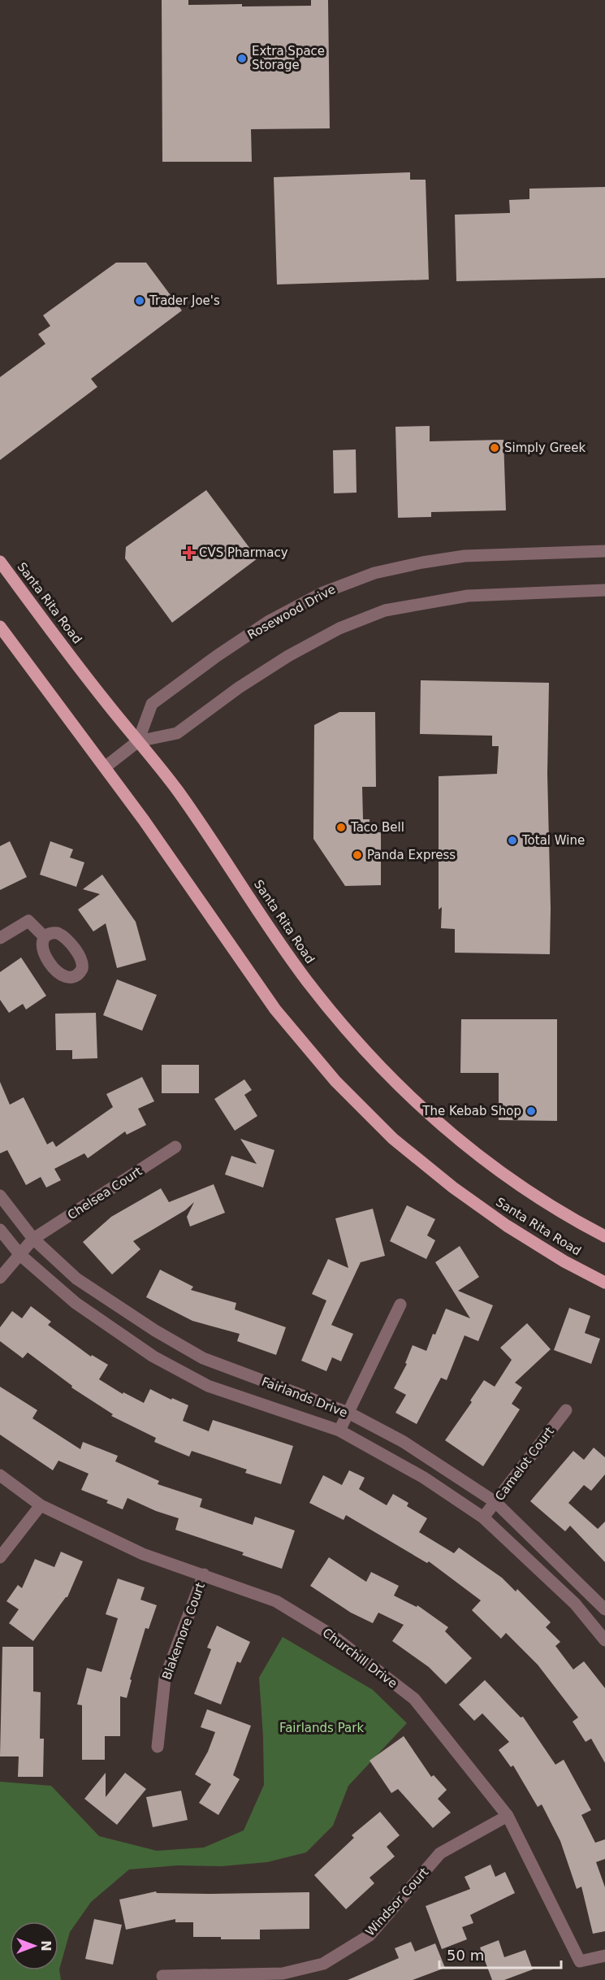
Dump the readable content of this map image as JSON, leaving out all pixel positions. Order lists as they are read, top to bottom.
{
  "streets": {
    "main road": ["Santa Rita Road"],
    "street": [
      "Rosewood Drive",
      "Chelsea Court",
      "Fairlands Drive",
      "Camelot Court",
      "Blakemore Court",
      "Churchill Drive",
      "Windsor Court"
    ]
  },
  "crossings": [
    ["Santa Rita Road", "Rosewood Drive"],
    ["Chelsea Court", "Fairlands Drive"],
    ["Fairlands Drive", "Camelot Court"],
    ["Blakemore Court", "Churchill Drive"],
    ["Churchill Drive", "Windsor Court"]
  ],
  "parks": ["Fairlands Park"],
  "places": {
    "other": [
      "Extra Space Storage",
      "Trader Joe's",
      "Simply Greek",
      "Taco Bell",
      "Total Wine",
      "Panda Express",
      "The Kebab Shop"
    ],
    "health": ["CVS Pharmacy"]
  },
  "scale_bar": "50 m",
  "north": "right"
}
